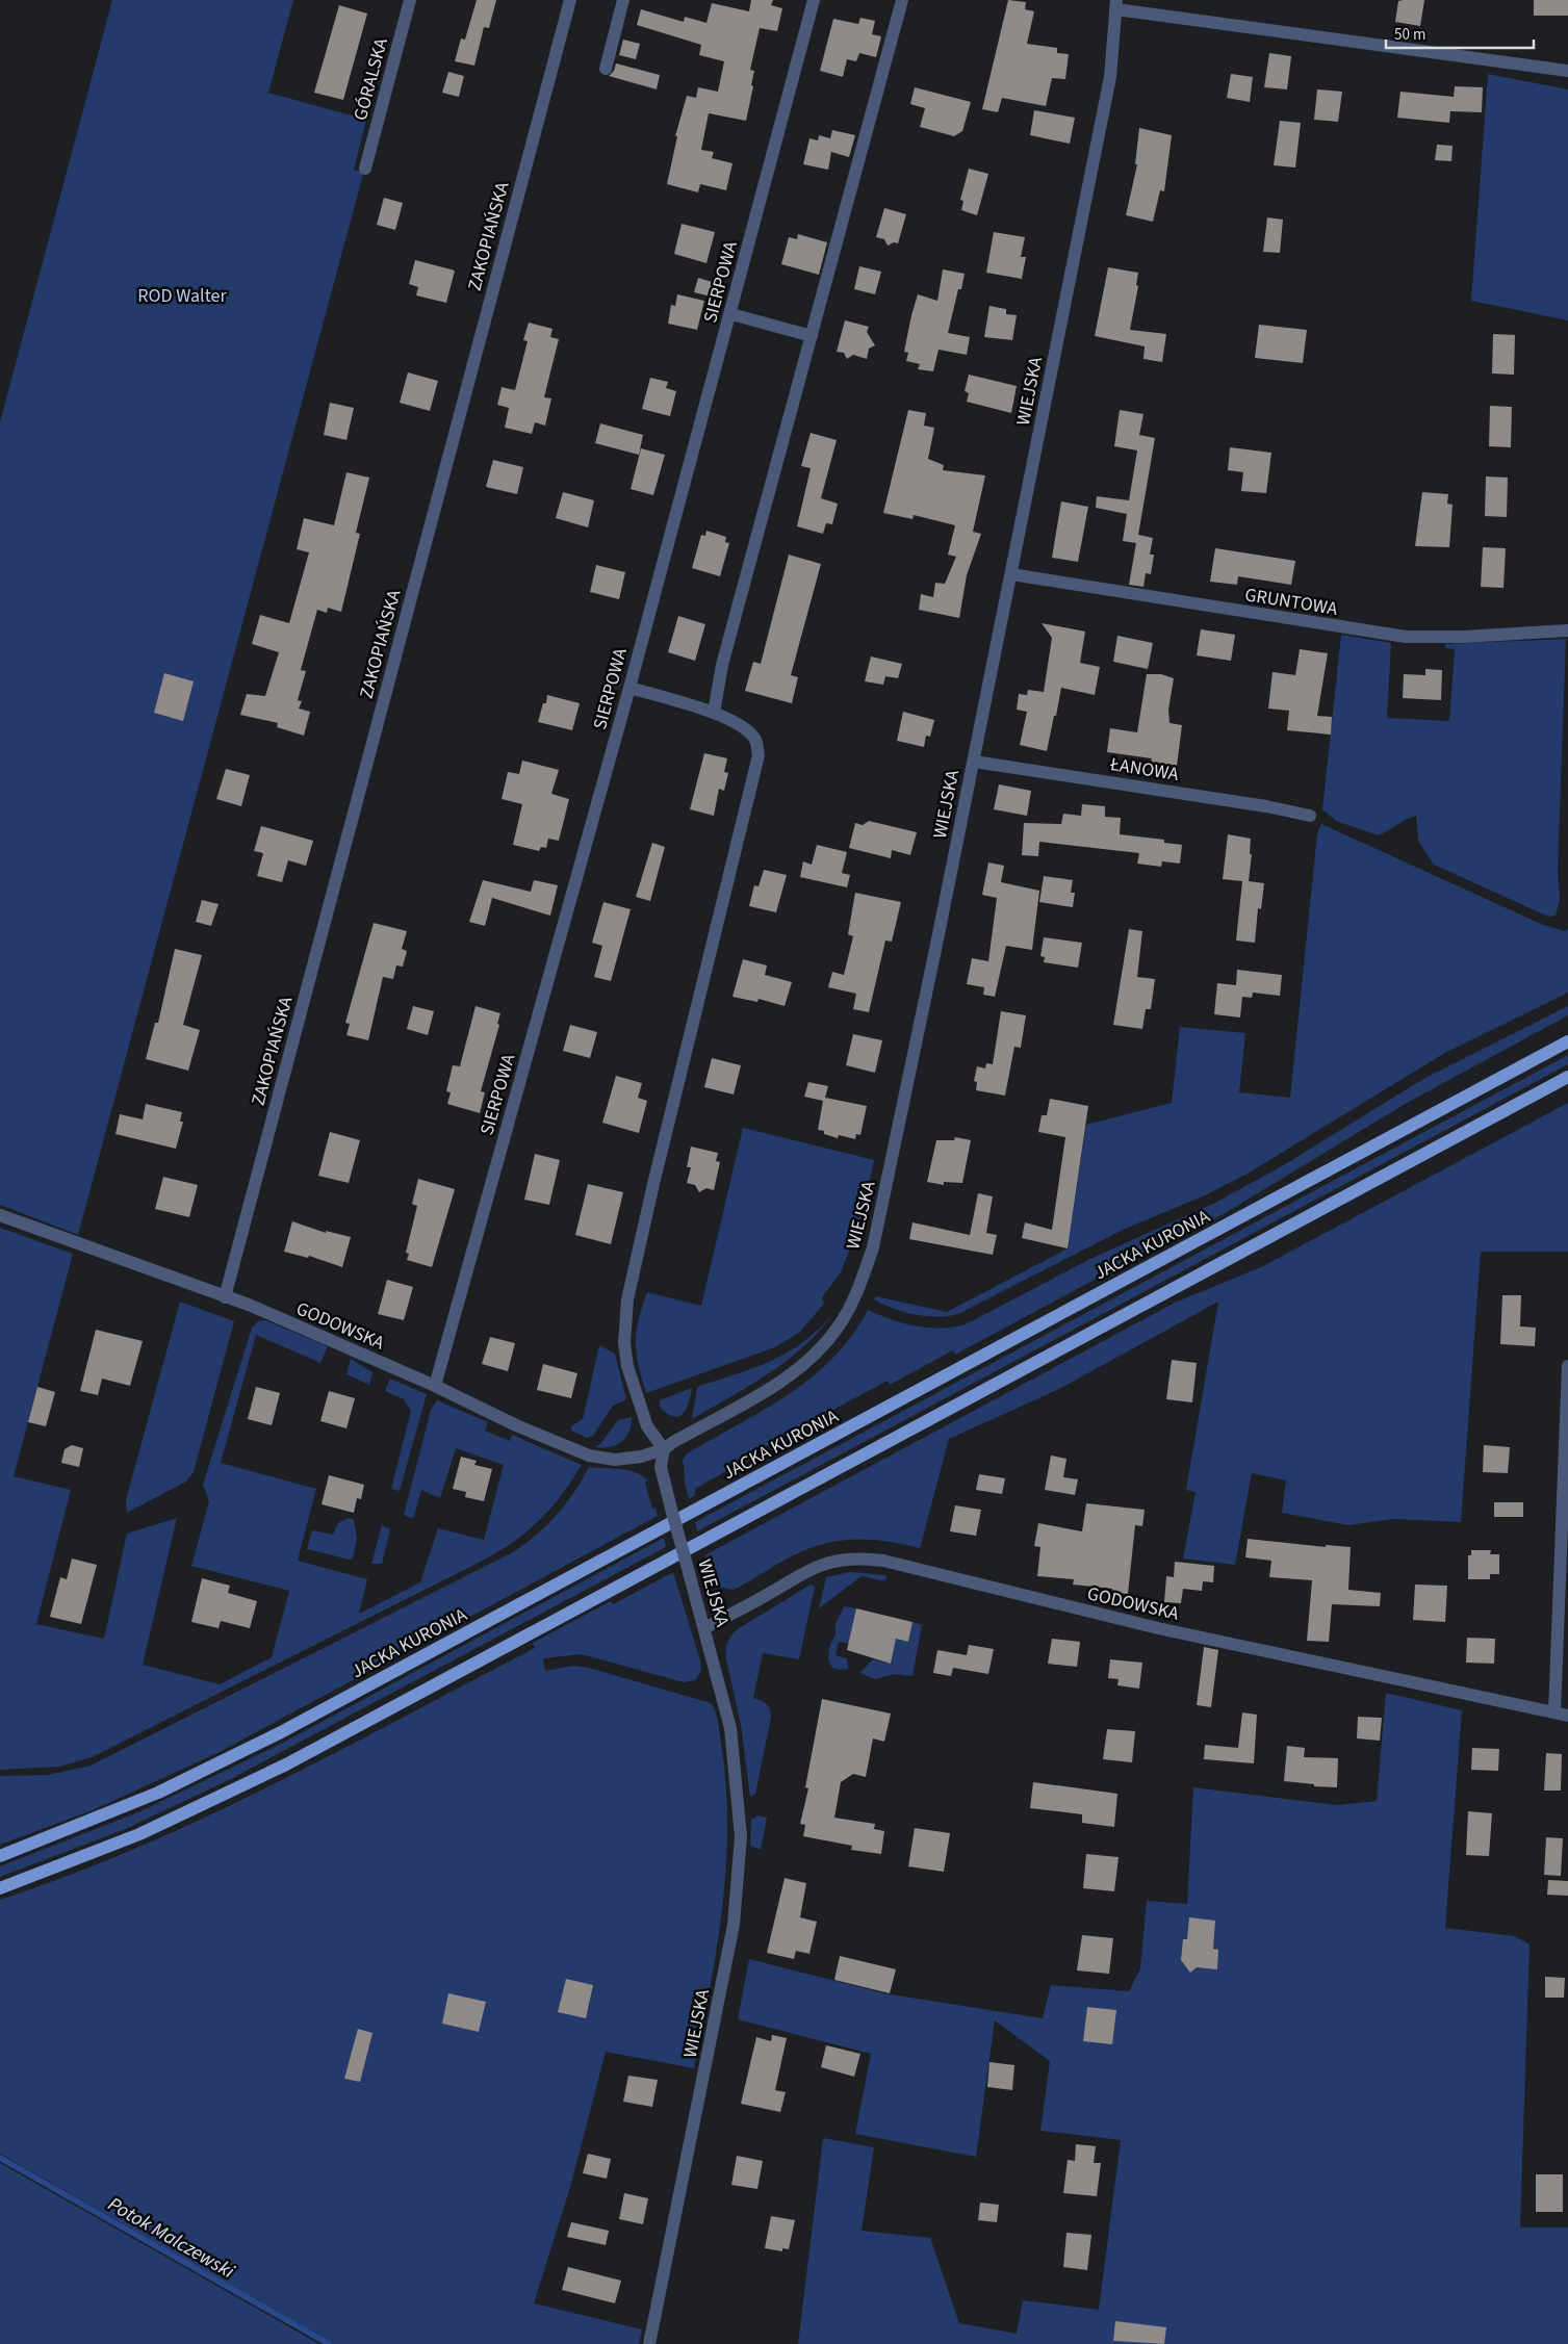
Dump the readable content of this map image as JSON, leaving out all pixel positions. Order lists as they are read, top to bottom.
{
  "streets": {
    "main road": ["JACKA KURONIA"],
    "street": [
      "GÓRALSKA",
      "ZAKOPIAŃSKA",
      "SIERPOWA",
      "WIEJSKA",
      "GRUNTOWA",
      "ŁANOWA",
      "GODOWSKA"
    ]
  },
  "crossings": [
    ["ZAKOPIAŃSKA", "GODOWSKA"],
    ["SIERPOWA", "GODOWSKA"],
    ["WIEJSKA", "GRUNTOWA"],
    ["WIEJSKA", "ŁANOWA"],
    ["WIEJSKA", "GODOWSKA"]
  ],
  "water": ["Potok Malczewski"],
  "parks": ["ROD Walter"],
  "scale_bar": "50 m"
}
